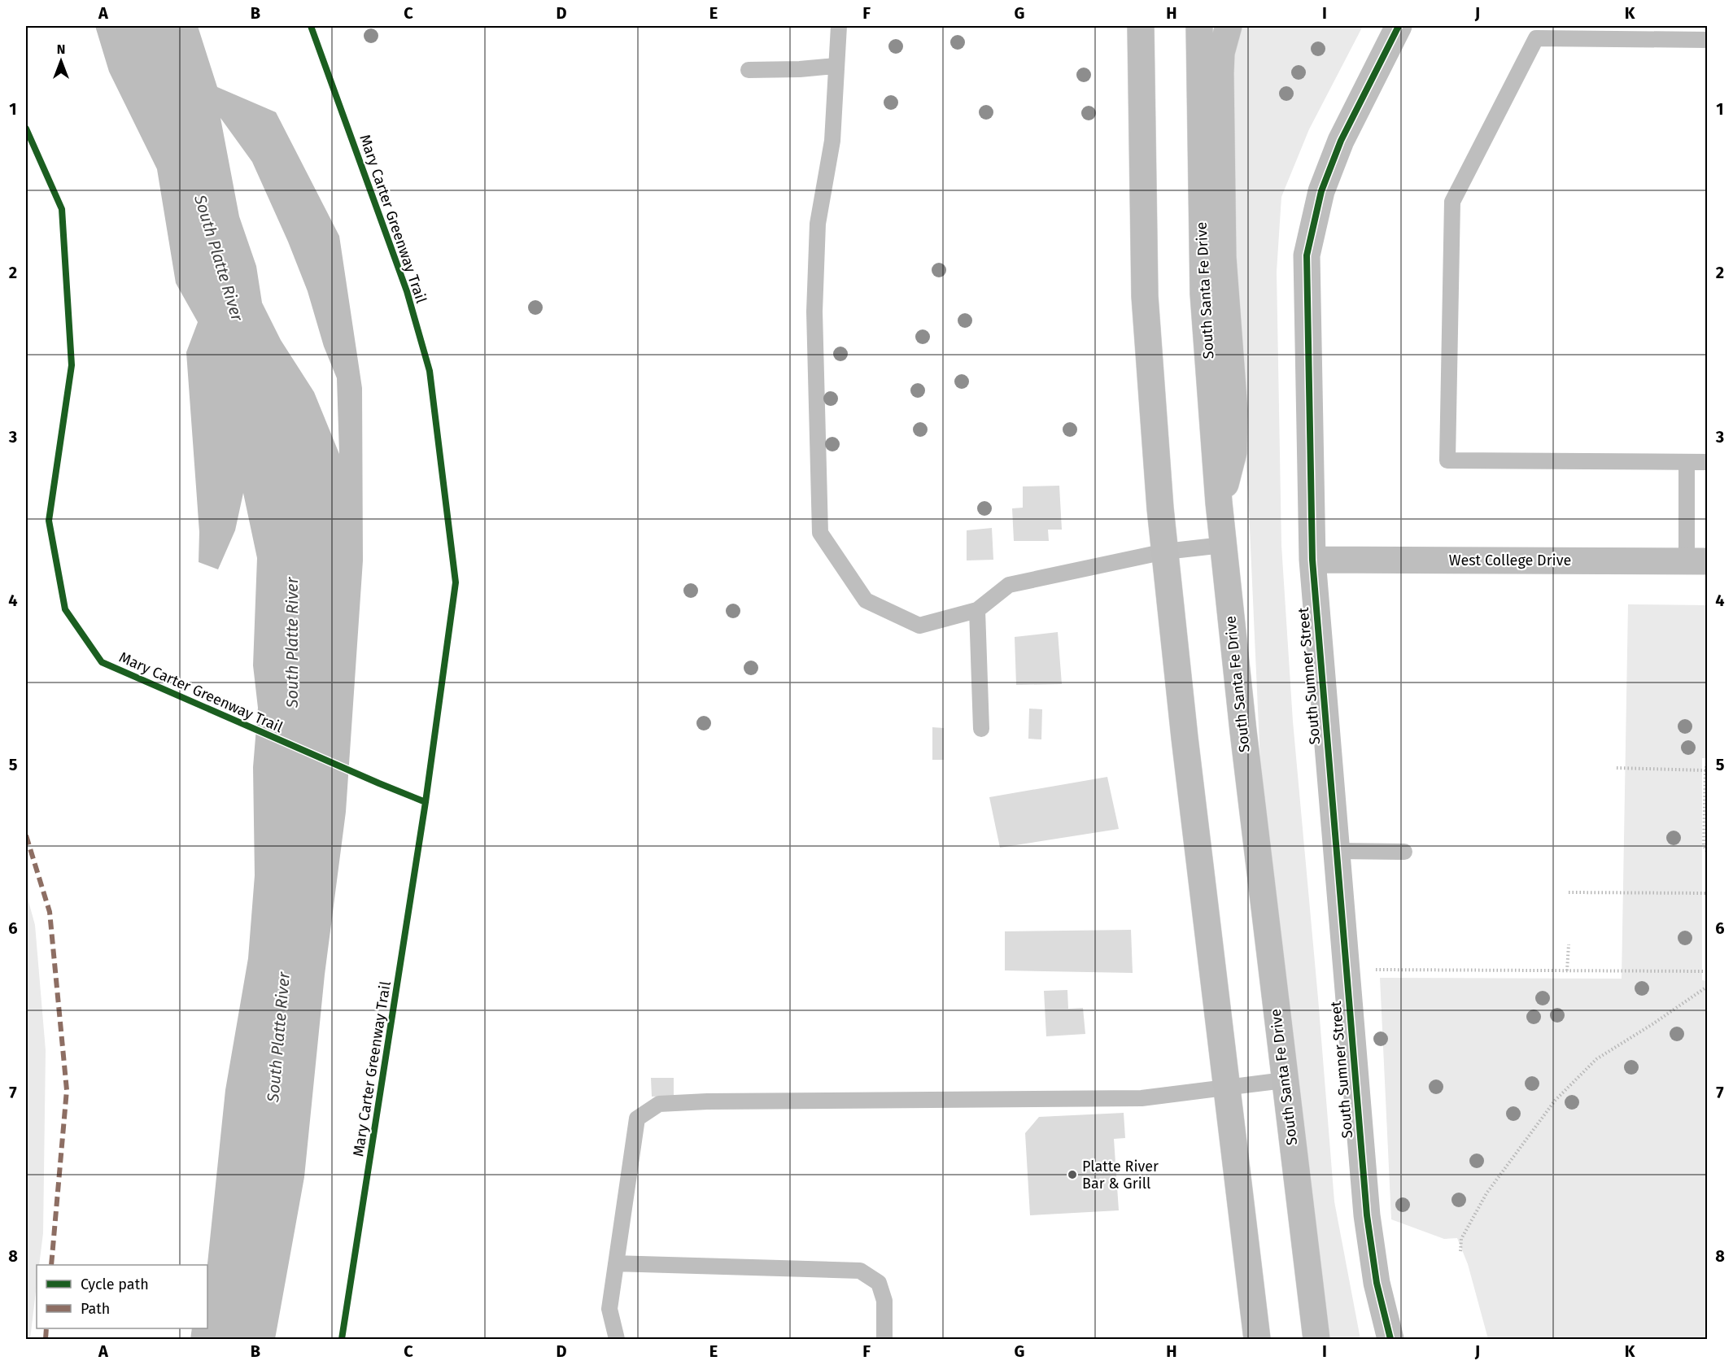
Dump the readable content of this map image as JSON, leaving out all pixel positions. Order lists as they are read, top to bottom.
{
  "streets": {
    "highway": ["South Santa Fe Drive"],
    "street": ["West College Drive", "South Sumner Street"],
    "cycle path": ["Mary Carter Greenway Trail"]
  },
  "crossings": [
    ["West College Drive", "South Sumner Street"]
  ],
  "water": ["South Platte River"],
  "places": ["Platte River Bar & Grill"],
  "legend": ["Cycle path", "Path"],
  "north": "top",
  "grid": {
    "columns": [
      "A",
      "B",
      "C",
      "D",
      "E",
      "F",
      "G",
      "H",
      "I",
      "J",
      "K"
    ],
    "rows": [
      "1",
      "2",
      "3",
      "4",
      "5",
      "6",
      "7",
      "8"
    ]
  }
}
